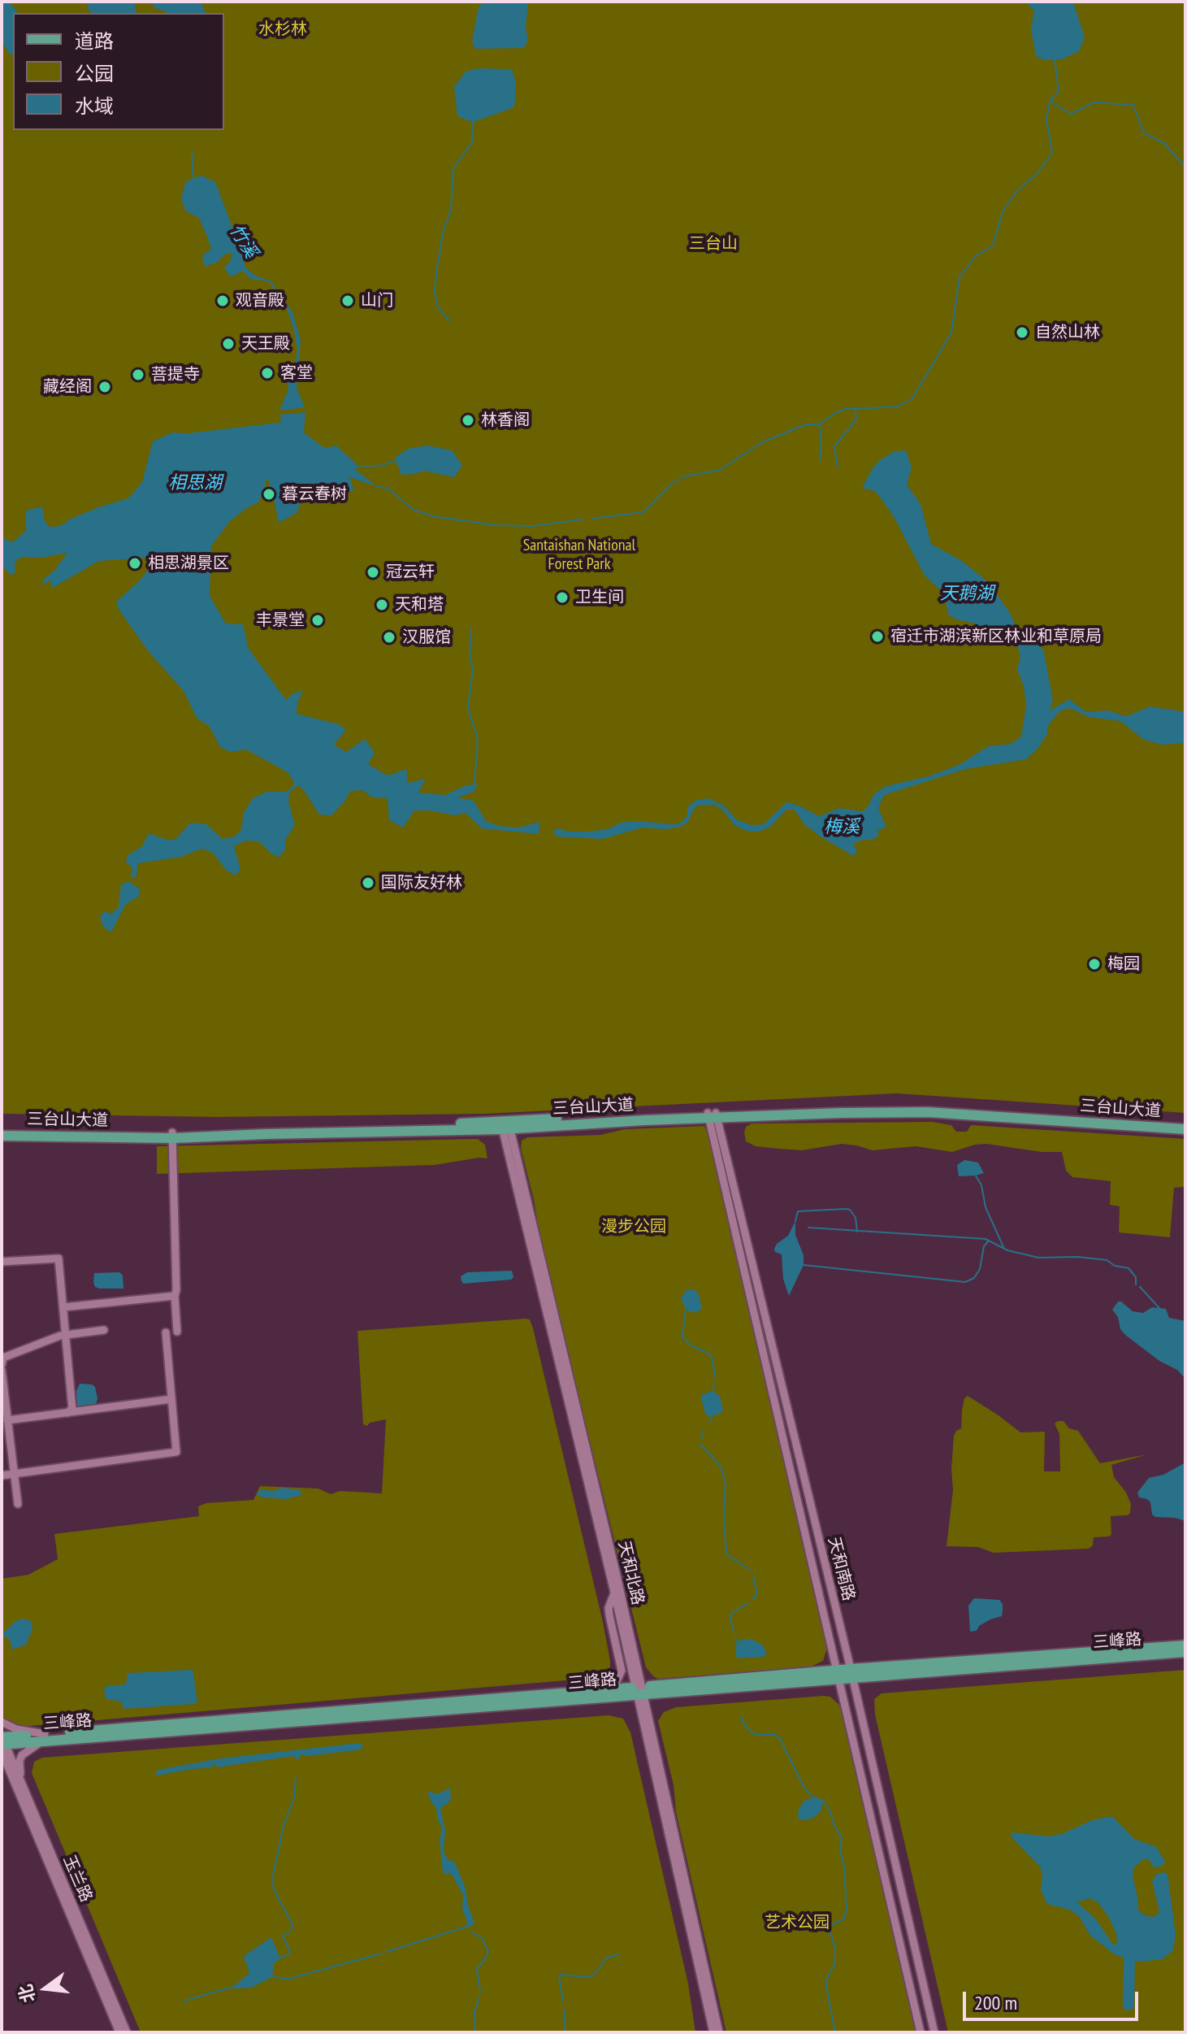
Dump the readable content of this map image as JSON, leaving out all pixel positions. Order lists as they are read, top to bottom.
{
  "streets": {
    "main road": ["三台山大道", "三峰路"],
    "street": ["天和南路", "天和北路", "玉兰路"]
  },
  "crossings": [
    ["三台山大道", "天和南路"],
    ["三台山大道", "天和北路"],
    ["天和南路", "三峰路"],
    ["天和北路", "三峰路"],
    ["三峰路", "玉兰路"]
  ],
  "water": [
    "竹溪",
    "相思湖",
    "天鹅湖",
    "梅溪"
  ],
  "parks": [
    "水杉林",
    "三台山",
    "Santaishan National Forest Park",
    "漫步公园",
    "艺术公园"
  ],
  "places": [
    "观音殿",
    "山门",
    "自然山林",
    "天王殿",
    "客堂",
    "菩提寺",
    "藏经阁",
    "林香阁",
    "暮云春树",
    "相思湖景区",
    "冠云轩",
    "卫生间",
    "天和塔",
    "丰景堂",
    "宿迁市湖滨新区林业和草原局",
    "汉服馆",
    "国际友好林",
    "梅园"
  ],
  "legend": ["道路", "公园", "水域"],
  "scale_bar": "200 m",
  "north": "left"
}
